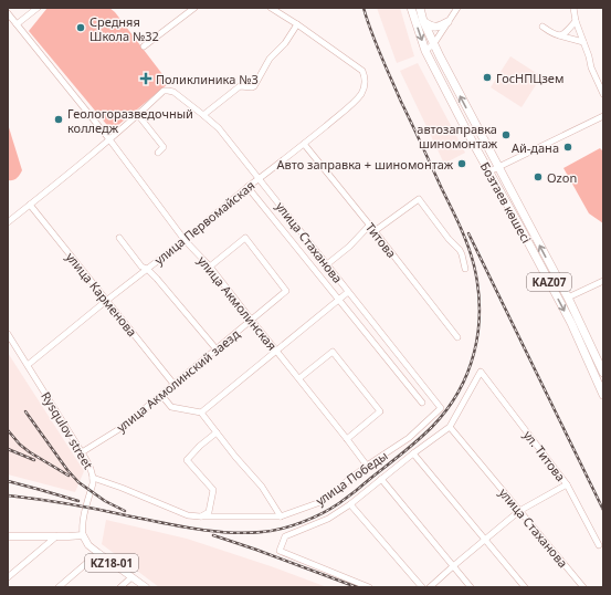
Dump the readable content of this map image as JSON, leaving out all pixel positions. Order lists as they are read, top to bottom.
{
  "streets": {
    "highway": ["Бозтаев көшесі", "KAZ07"],
    "main road": ["KZ18-01"],
    "street": [
      "улица Первомайская",
      "Титова",
      "улица Стаханова",
      "улица Карменова",
      "улица Акмолинская",
      "улица Акмолинский заезд",
      "Rysqulov street",
      "ул. Титова",
      "улица Победы"
    ]
  },
  "crossings": [
    ["улица Первомайская", "Титова"],
    ["улица Первомайская", "улица Стаханова"],
    ["улица Первомайская", "улица Карменова"],
    ["улица Первомайская", "улица Акмолинская"],
    ["улица Первомайская", "Rysqulov street"],
    ["улица Стаханова", "улица Победы"],
    ["улица Карменова", "улица Акмолинский заезд"],
    ["улица Акмолинская", "улица Акмолинский заезд"],
    ["улица Акмолинская", "улица Победы"],
    ["улица Акмолинский заезд", "Rysqulov street"],
    ["Rysqulov street", "улица Победы"],
    ["Rysqulov street", "KZ18-01"],
    ["ул. Титова", "улица Победы"]
  ],
  "places": {
    "other": [
      "Средняя Школа №32",
      "ГосНПЦзем",
      "Геологоразведочный колледж",
      "автозаправка шиномонтаж",
      "Ай-дана",
      "Авто заправка + шиномонтаж",
      "Ozon"
    ],
    "health": ["Поликлиника №3"]
  }
}
